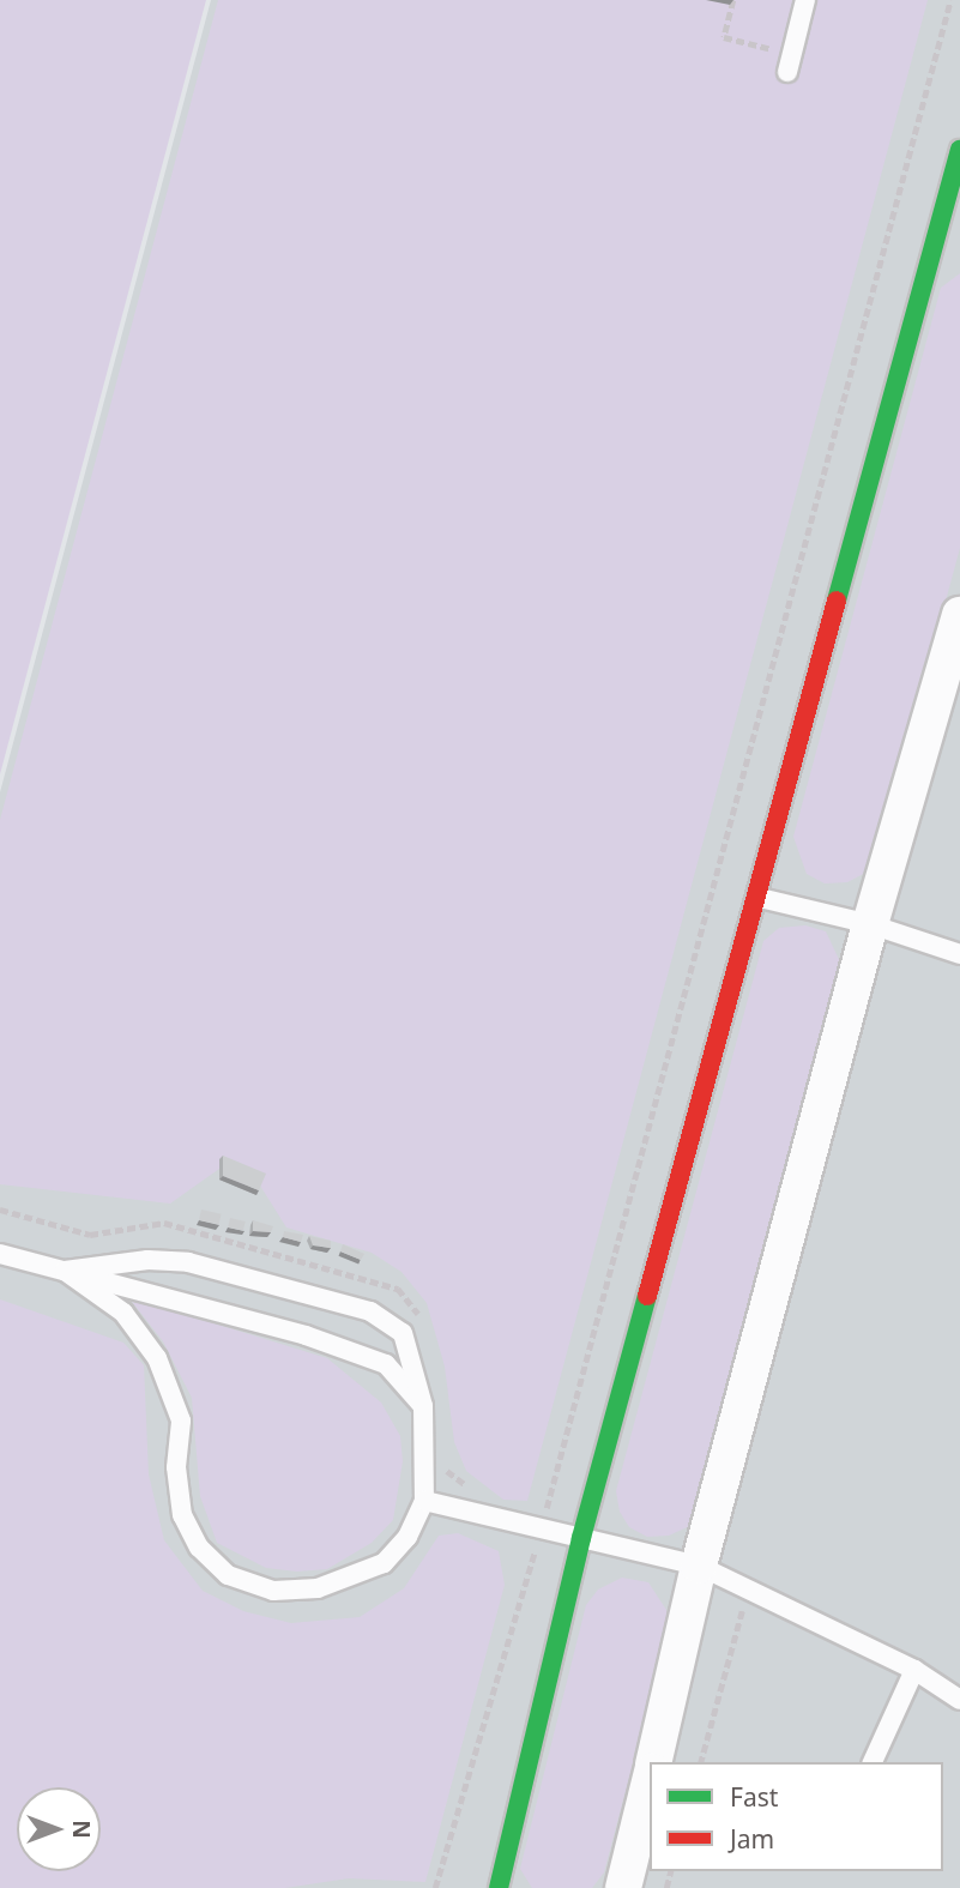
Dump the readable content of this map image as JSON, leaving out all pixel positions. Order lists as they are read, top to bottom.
{
  "legend": ["Fast", "Jam"],
  "north": "right"
}
